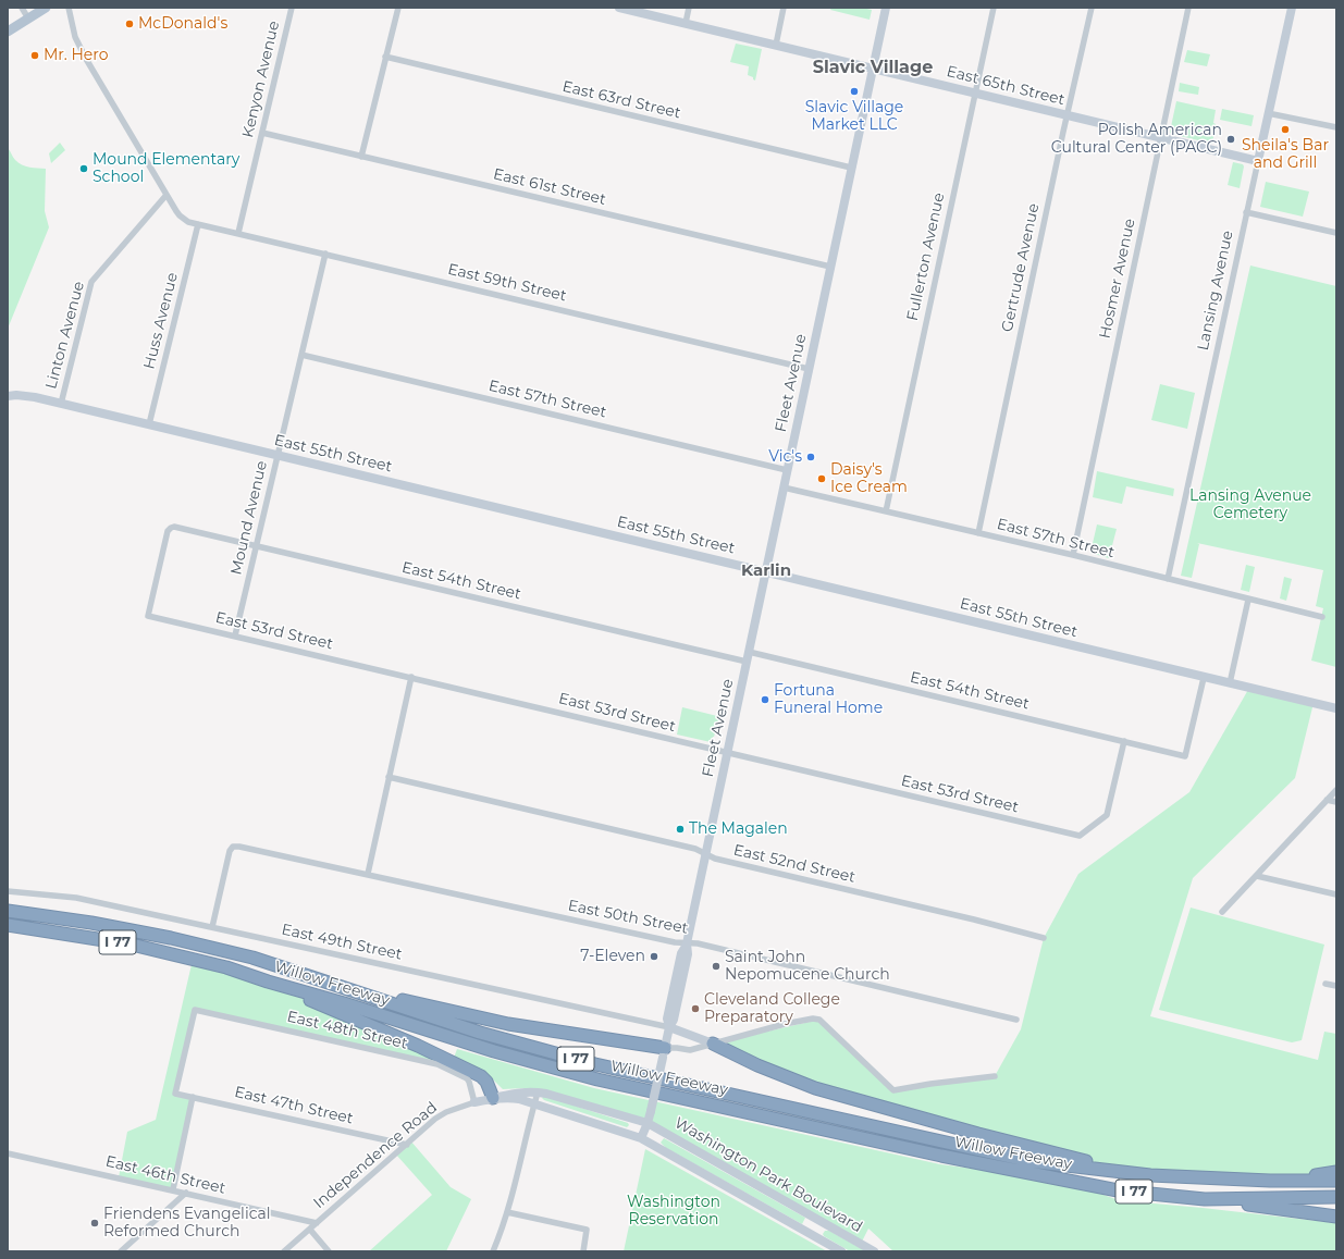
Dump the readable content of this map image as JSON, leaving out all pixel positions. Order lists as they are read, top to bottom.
{
  "streets": {
    "highway": ["I 77", "Willow Freeway"],
    "street": [
      "Kenyon Avenue",
      "East 65th Street",
      "East 63rd Street",
      "East 61st Street",
      "Fullerton Avenue",
      "Gertrude Avenue",
      "Hosmer Avenue",
      "East 59th Street",
      "Lansing Avenue",
      "Huss Avenue",
      "Linton Avenue",
      "Fleet Avenue",
      "East 57th Street",
      "East 55th Street",
      "Mound Avenue",
      "East 54th Street",
      "East 53rd Street",
      "East 52nd Street",
      "East 50th Street",
      "East 49th Street",
      "East 48th Street",
      "East 47th Street",
      "Independence Road",
      "East 46th Street",
      "Washington Park Boulevard"
    ]
  },
  "crossings": [
    ["Kenyon Avenue", "East 61st Street"],
    ["Kenyon Avenue", "East 59th Street"],
    ["East 65th Street", "Fullerton Avenue"],
    ["East 65th Street", "Gertrude Avenue"],
    ["East 65th Street", "Hosmer Avenue"],
    ["East 65th Street", "Lansing Avenue"],
    ["East 65th Street", "Fleet Avenue"],
    ["East 63rd Street", "Fleet Avenue"],
    ["East 61st Street", "Fleet Avenue"],
    ["Fullerton Avenue", "East 57th Street"],
    ["Gertrude Avenue", "East 57th Street"],
    ["Hosmer Avenue", "East 57th Street"],
    ["East 59th Street", "Huss Avenue"],
    ["East 59th Street", "Linton Avenue"],
    ["East 59th Street", "Fleet Avenue"],
    ["East 59th Street", "Mound Avenue"],
    ["Lansing Avenue", "East 57th Street"],
    ["Huss Avenue", "East 55th Street"],
    ["Linton Avenue", "East 55th Street"],
    ["Fleet Avenue", "East 57th Street"],
    ["Fleet Avenue", "East 55th Street"],
    ["Fleet Avenue", "East 54th Street"],
    ["Fleet Avenue", "East 53rd Street"],
    ["Fleet Avenue", "East 52nd Street"],
    ["Fleet Avenue", "East 50th Street"],
    ["Fleet Avenue", "East 49th Street"],
    ["Fleet Avenue", "Washington Park Boulevard"],
    ["East 57th Street", "Mound Avenue"],
    ["East 55th Street", "Mound Avenue"],
    ["East 55th Street", "East 54th Street"],
    ["Mound Avenue", "East 54th Street"],
    ["Mound Avenue", "East 53rd Street"],
    ["East 54th Street", "East 53rd Street"],
    ["East 50th Street", "East 49th Street"],
    ["East 48th Street", "East 47th Street"],
    ["East 48th Street", "Independence Road"],
    ["East 47th Street", "Independence Road"],
    ["Independence Road", "East 46th Street"],
    ["Independence Road", "Washington Park Boulevard"]
  ],
  "districts": ["Slavic Village", "Karlin"],
  "parks": ["Lansing Avenue Cemetery", "Washington Reservation"],
  "places": [
    "McDonald's",
    "Mr. Hero",
    "Slavic Village Market LLC",
    "Sheila's Bar and Grill",
    "Polish American Cultural Center (PACC)",
    "Mound Elementary School",
    "Vic's",
    "Daisy's Ice Cream",
    "Fortuna Funeral Home",
    "The Magalen",
    "7-Eleven",
    "Saint John Nepomucene Church",
    "Cleveland College Preparatory",
    "Friendens Evangelical Reformed Church"
  ]
}
